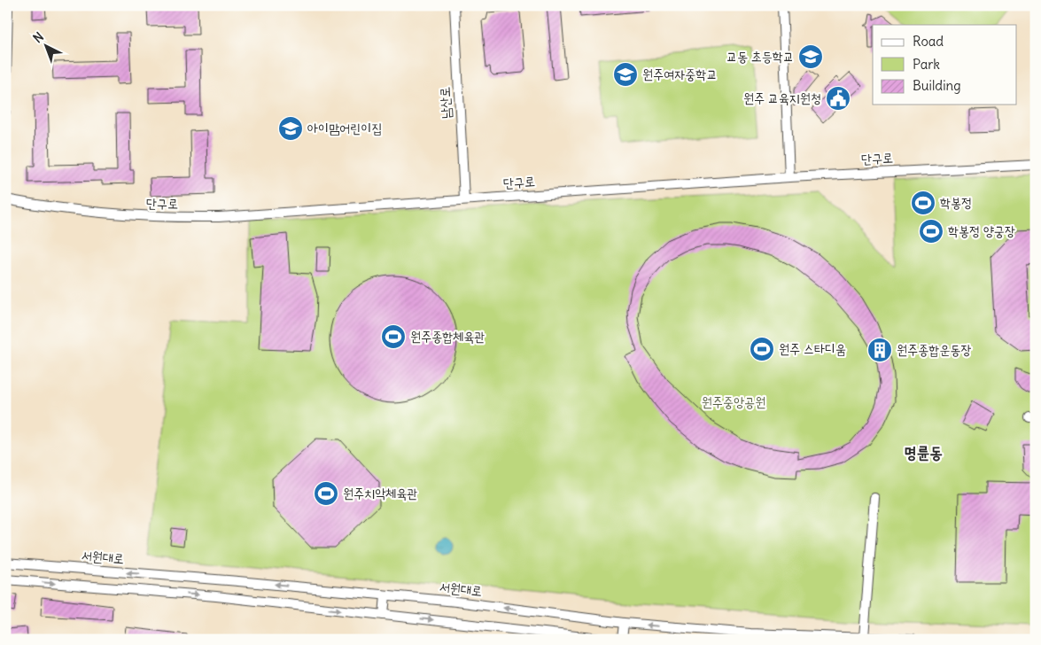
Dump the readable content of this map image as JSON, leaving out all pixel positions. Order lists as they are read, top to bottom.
{
  "streets": {
    "street": ["남산로", "단구로", "서원대로"]
  },
  "crossings": [
    ["남산로", "단구로"]
  ],
  "districts": ["명륜동"],
  "parks": ["원주중앙공원"],
  "places": {
    "school or university": ["교동 초등학교", "원주여자중학교", "아이맘어린이집"],
    "public building": ["원주 교육지원청"],
    "sports": [
      "학봉정",
      "학봉정 양궁장",
      "원주종합체육관",
      "원주 스타디움",
      "원주치악체육관"
    ],
    "building": ["원주종합운동장"]
  },
  "legend": ["Road", "Park", "Building"],
  "north": "top left"
}
